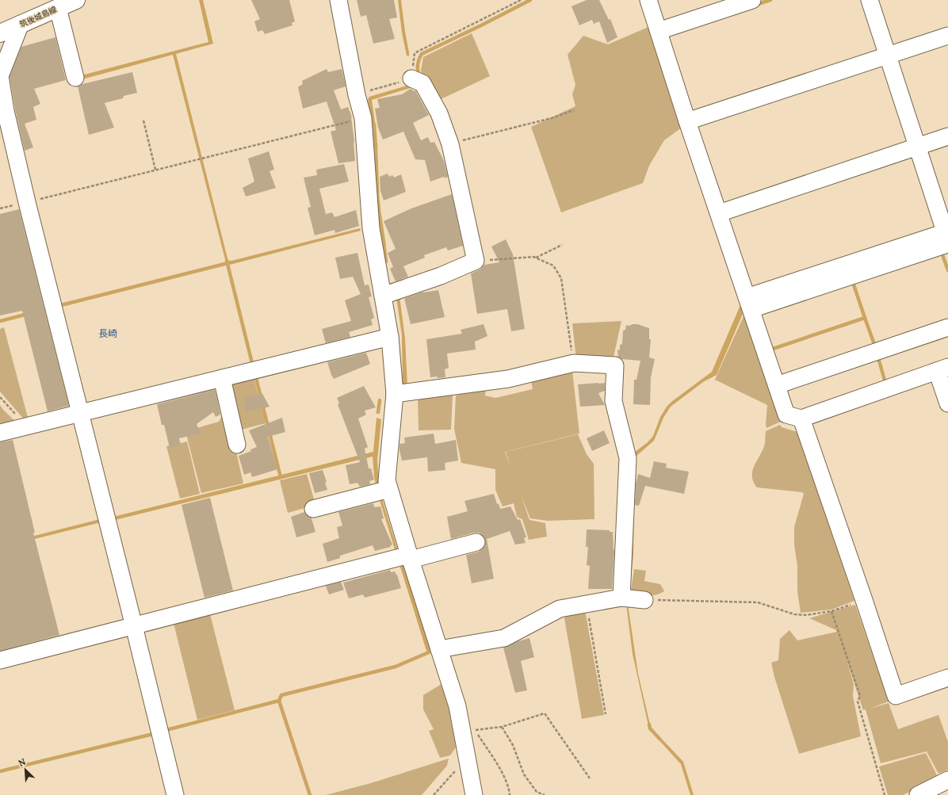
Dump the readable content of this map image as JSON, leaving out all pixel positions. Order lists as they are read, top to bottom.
{
  "streets": {
    "main road": ["筑後城島線"]
  },
  "districts": ["長崎"],
  "north": "top left"
}
